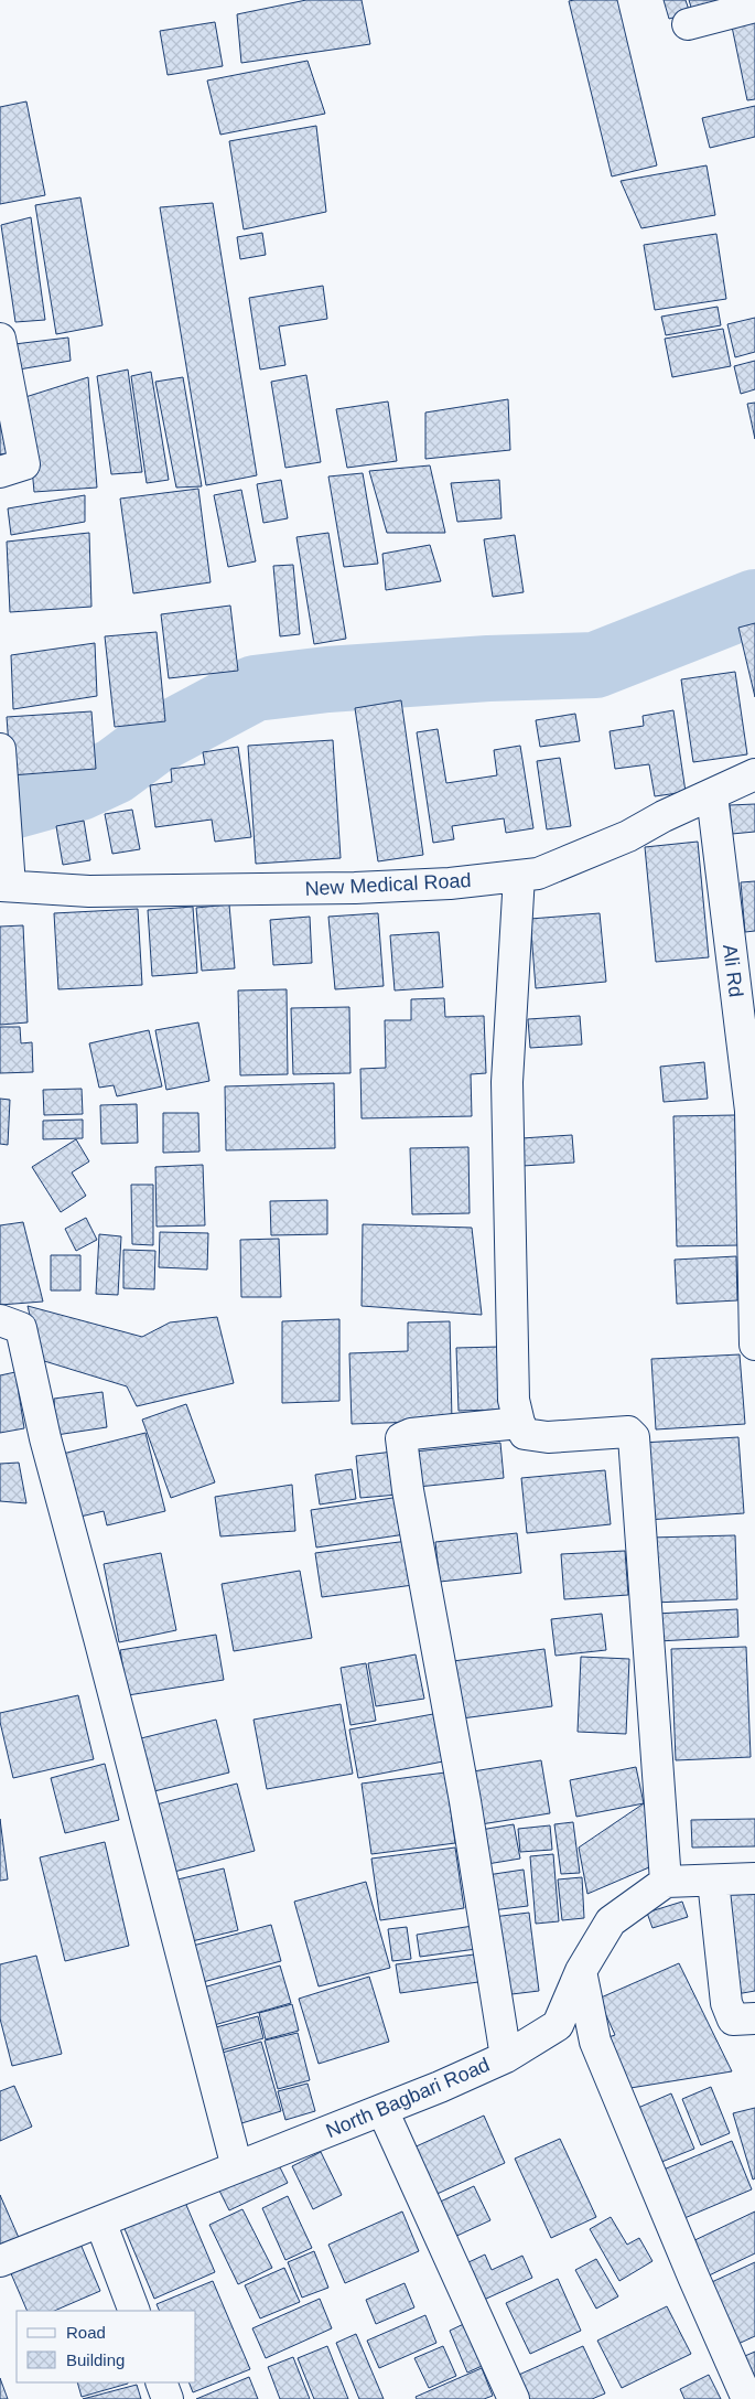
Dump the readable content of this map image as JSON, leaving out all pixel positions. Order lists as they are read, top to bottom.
{
  "streets": {
    "street": ["New Medical Road", "Ali Rd", "North Bagbari Road"]
  },
  "crossings": [
    ["New Medical Road", "Ali Rd"]
  ],
  "legend": ["Road", "Building"]
}
